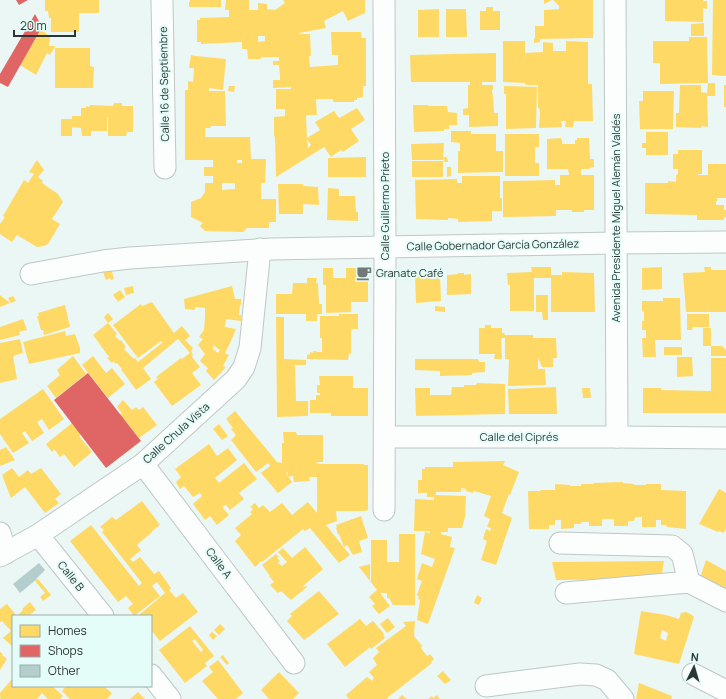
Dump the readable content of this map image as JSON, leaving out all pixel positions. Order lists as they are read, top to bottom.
{
  "streets": {
    "street": [
      "Calle 16 de Septiembre",
      "Calle Guillermo Prieto",
      "Avenida Presidente Miguel Alemán Valdés",
      "Calle Gobernador García González",
      "Calle Chula Vista",
      "Calle del Ciprés",
      "Calle A",
      "Calle B"
    ]
  },
  "crossings": [
    ["Calle Guillermo Prieto", "Calle Gobernador García González"],
    ["Calle Guillermo Prieto", "Calle del Ciprés"],
    ["Avenida Presidente Miguel Alemán Valdés", "Calle Gobernador García González"],
    ["Avenida Presidente Miguel Alemán Valdés", "Calle del Ciprés"],
    ["Calle Gobernador García González", "Calle Chula Vista"],
    ["Calle Chula Vista", "Calle A"],
    ["Calle Chula Vista", "Calle B"]
  ],
  "places": {
    "cafe": ["Granate Café"]
  },
  "legend": ["Homes", "Shops", "Other"],
  "scale_bar": "20 m",
  "north": "top"
}
